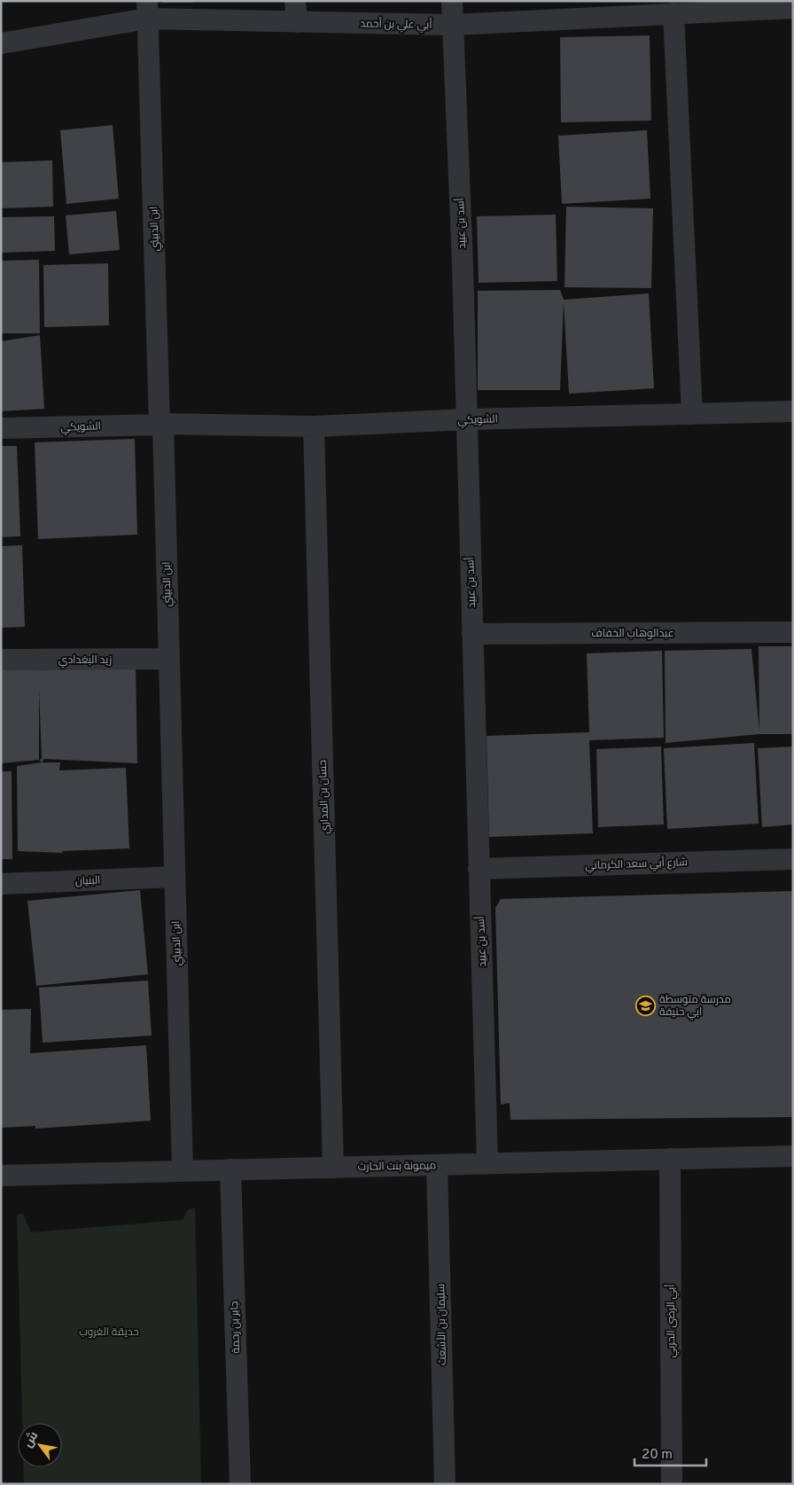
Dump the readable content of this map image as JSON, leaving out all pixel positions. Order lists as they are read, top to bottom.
{
  "streets": {
    "street": [
      "أبي علي بن أحمد",
      "أسد بن عبيد",
      "ابن الدبيثي",
      "الشويكي",
      "عبدالوهاب الخفاف",
      "زيد البغدادي",
      "حسان بن المداري",
      "شارع أبي سعد الكرماني",
      "البنيان",
      "ميمونة بنت الحارث",
      "أبي الرضى الحربي",
      "سليمان بن الأشعث",
      "جابر بن رحمة"
    ]
  },
  "crossings": [
    ["أبي علي بن أحمد", "أسد بن عبيد"],
    ["أبي علي بن أحمد", "ابن الدبيثي"],
    ["أسد بن عبيد", "الشويكي"],
    ["أسد بن عبيد", "عبدالوهاب الخفاف"],
    ["أسد بن عبيد", "شارع أبي سعد الكرماني"],
    ["أسد بن عبيد", "ميمونة بنت الحارث"],
    ["ابن الدبيثي", "الشويكي"],
    ["ابن الدبيثي", "زيد البغدادي"],
    ["ابن الدبيثي", "البنيان"],
    ["ابن الدبيثي", "ميمونة بنت الحارث"],
    ["الشويكي", "حسان بن المداري"],
    ["حسان بن المداري", "ميمونة بنت الحارث"],
    ["ميمونة بنت الحارث", "أبي الرضى الحربي"],
    ["ميمونة بنت الحارث", "سليمان بن الأشعث"],
    ["ميمونة بنت الحارث", "جابر بن رحمة"]
  ],
  "parks": ["حديقة الغروب"],
  "places": {
    "school or university": ["مدرسة متوسطة ابي حنيفة"]
  },
  "scale_bar": "20 m",
  "north": "top left"
}
